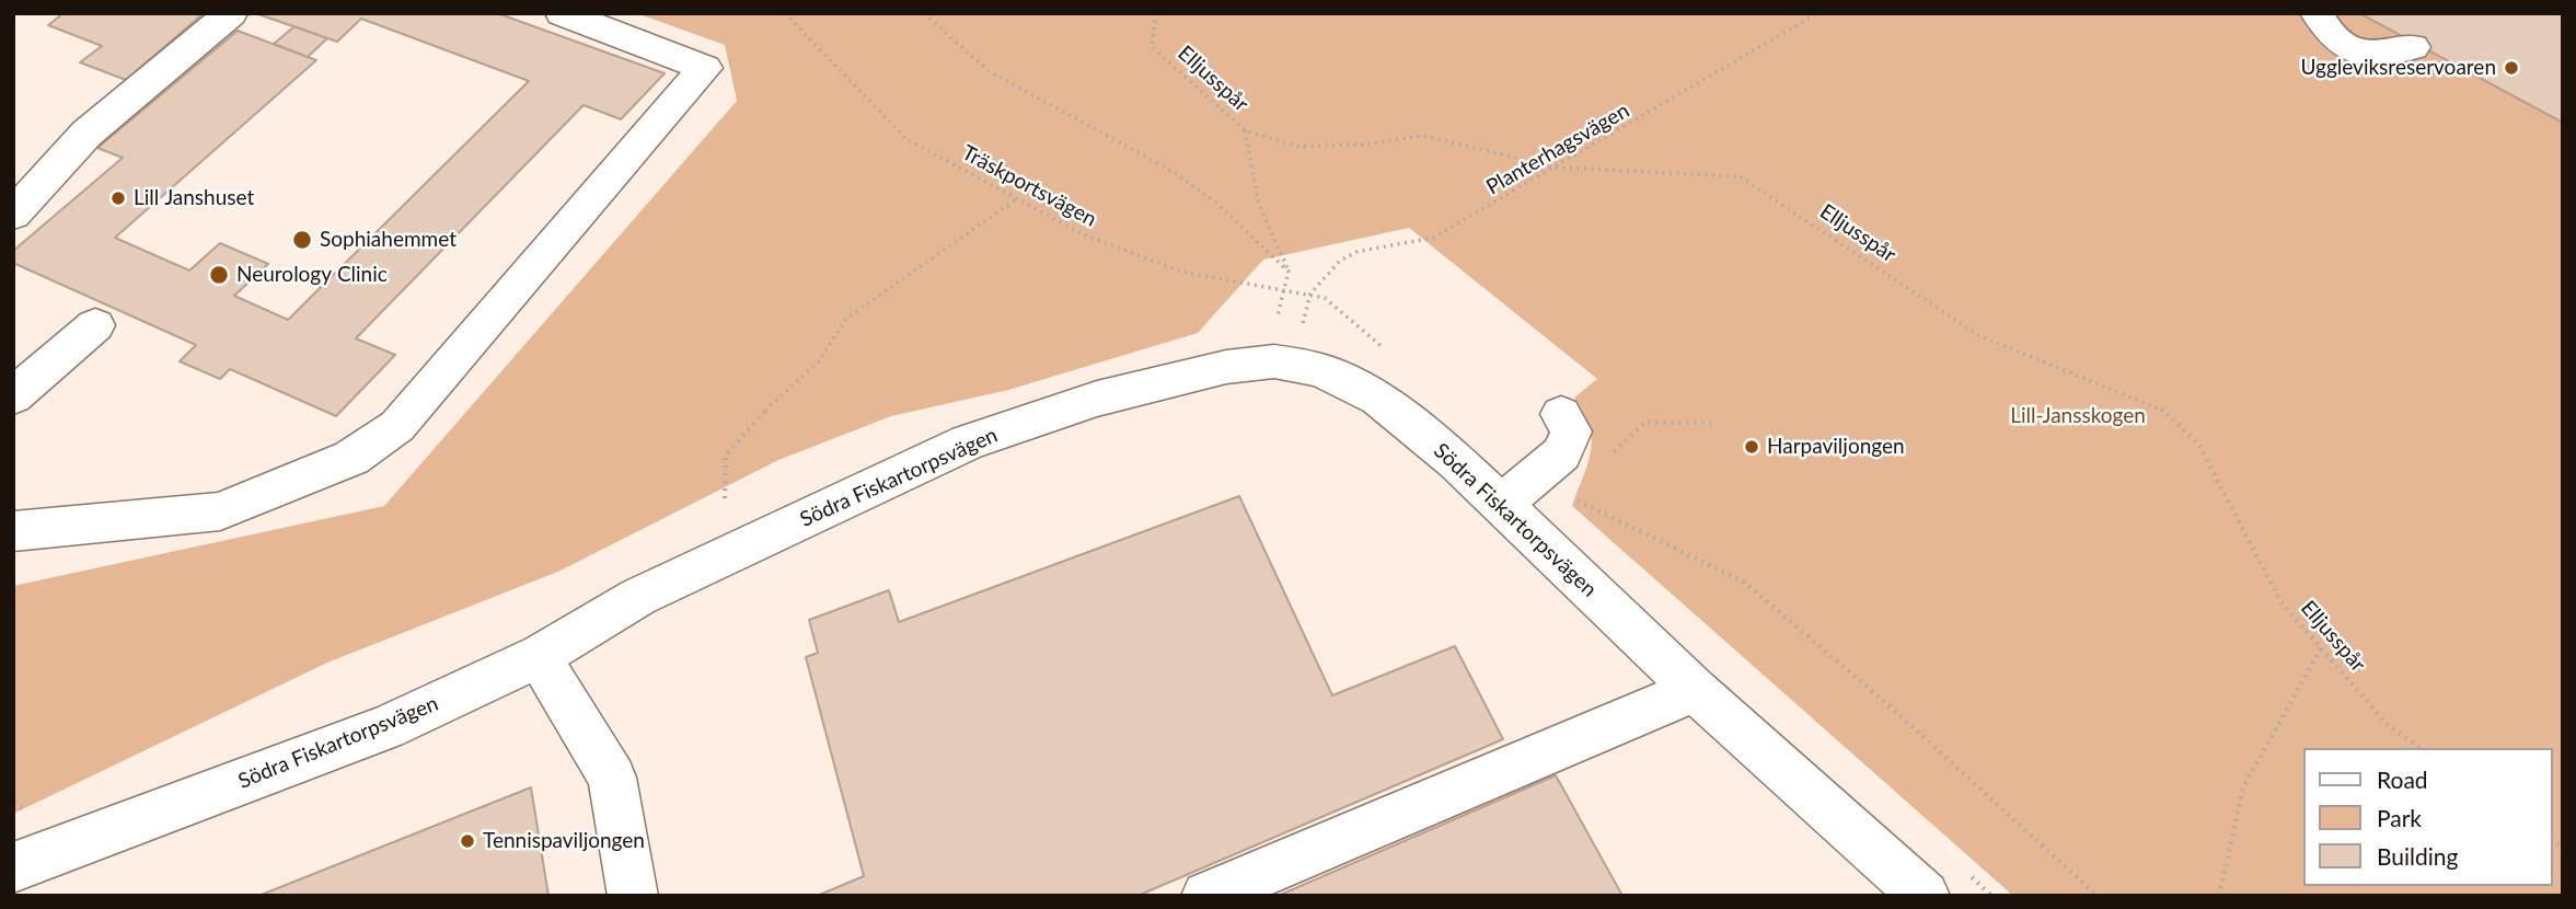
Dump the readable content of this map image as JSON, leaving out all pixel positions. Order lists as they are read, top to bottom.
{
  "streets": {
    "street": ["Södra Fiskartorpsvägen"],
    "path": ["Elljusspår", "Planterhagsvägen", "Träskportsvägen"]
  },
  "crossings": [
    ["Elljusspår", "Planterhagsvägen"],
    ["Planterhagsvägen", "Träskportsvägen"]
  ],
  "parks": ["Lill-Jansskogen"],
  "places": [
    "Uggleviksreservoaren",
    "Lill Janshuset",
    "Sophiahemmet",
    "Neurology Clinic",
    "Harpaviljongen",
    "Tennispaviljongen"
  ],
  "legend": ["Road", "Park", "Building"]
}
